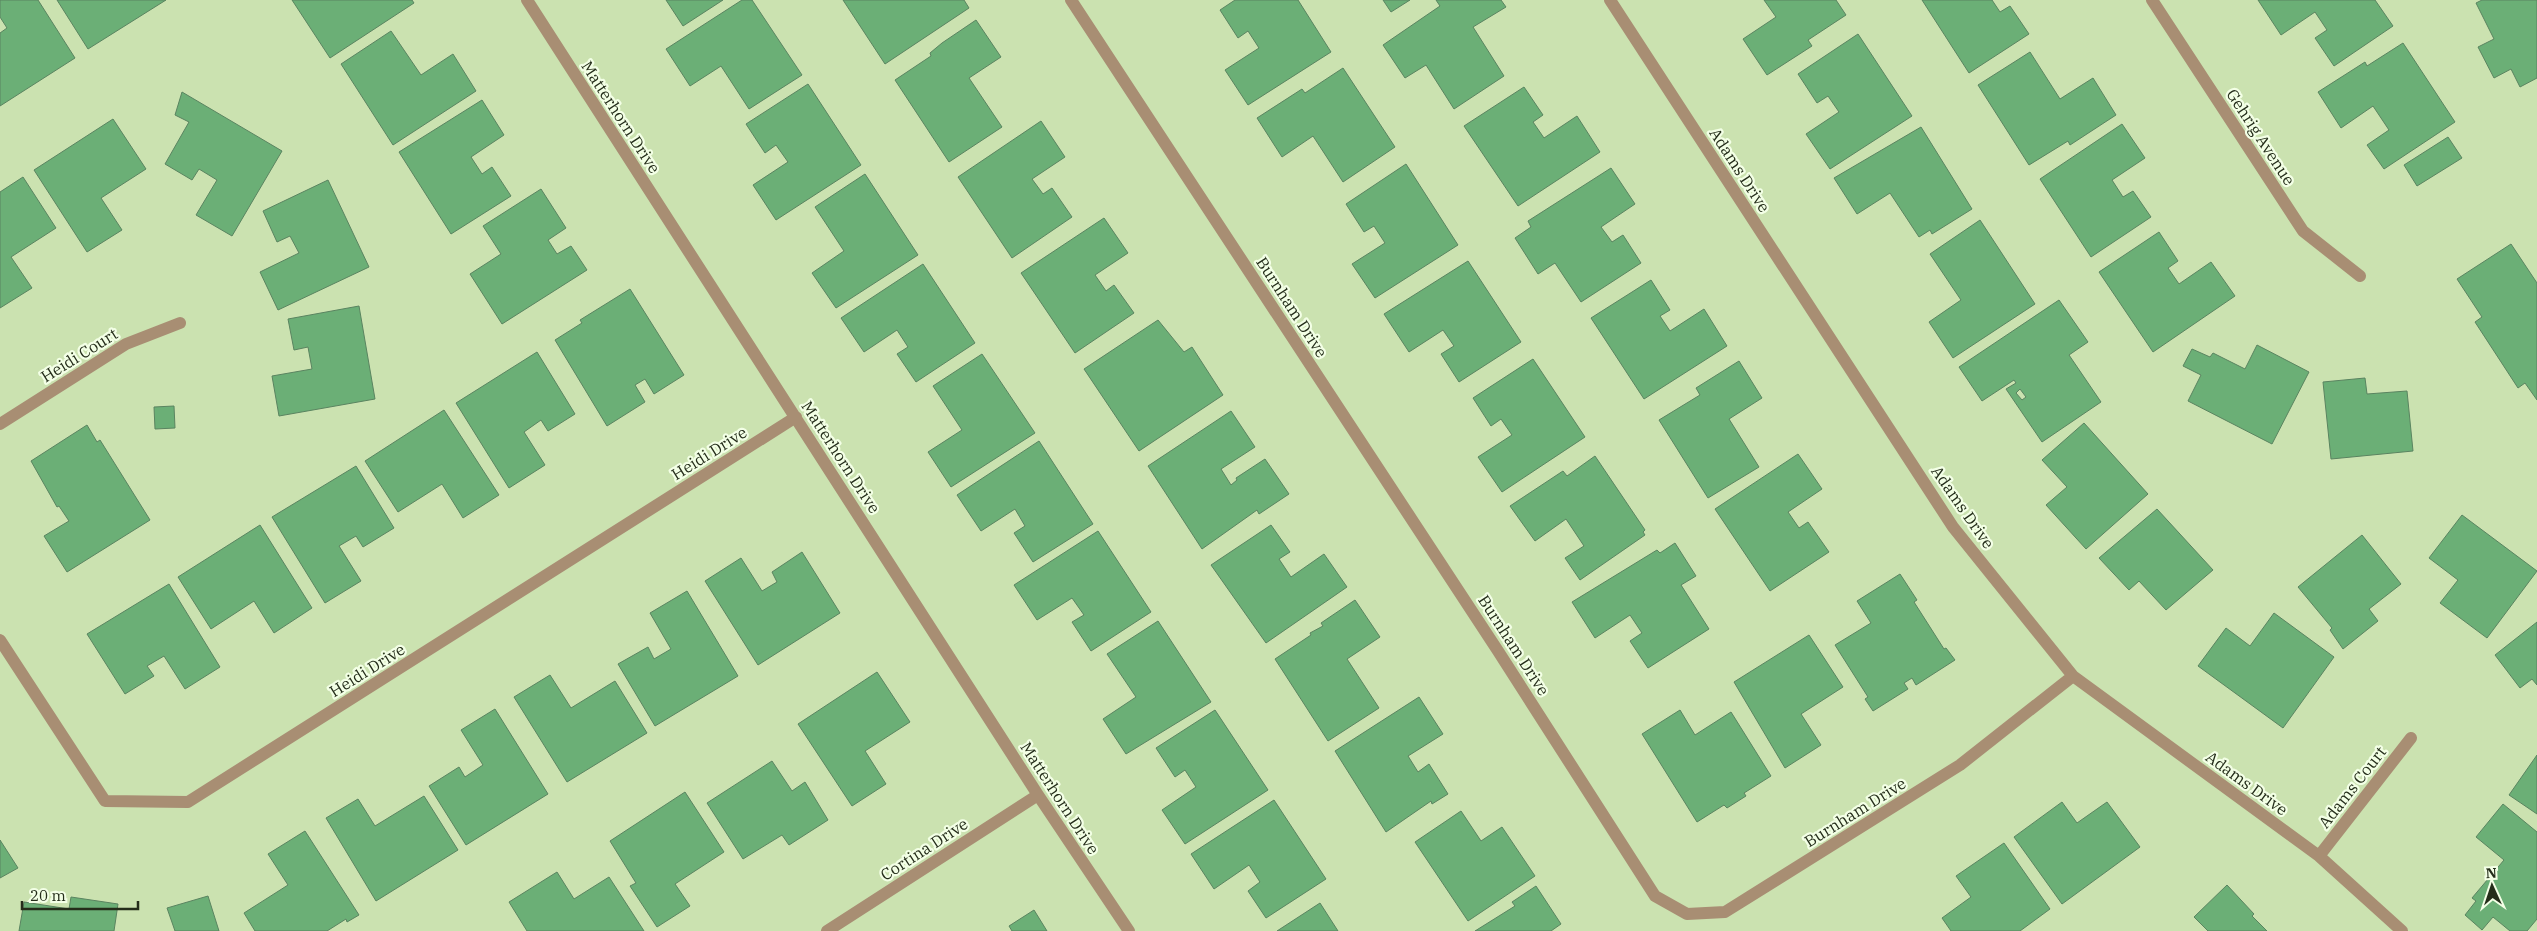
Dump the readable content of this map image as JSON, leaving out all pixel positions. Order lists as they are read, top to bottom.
{
  "streets": {
    "street": [
      "Matterhorn Drive",
      "Gehrig Avenue",
      "Adams Drive",
      "Burnham Drive",
      "Heidi Court",
      "Heidi Drive",
      "Adams Court",
      "Cortina Drive"
    ]
  },
  "crossings": [
    ["Matterhorn Drive", "Heidi Drive"],
    ["Matterhorn Drive", "Cortina Drive"],
    ["Adams Drive", "Burnham Drive"],
    ["Adams Drive", "Adams Court"]
  ],
  "scale_bar": "20 m",
  "north": "top"
}
